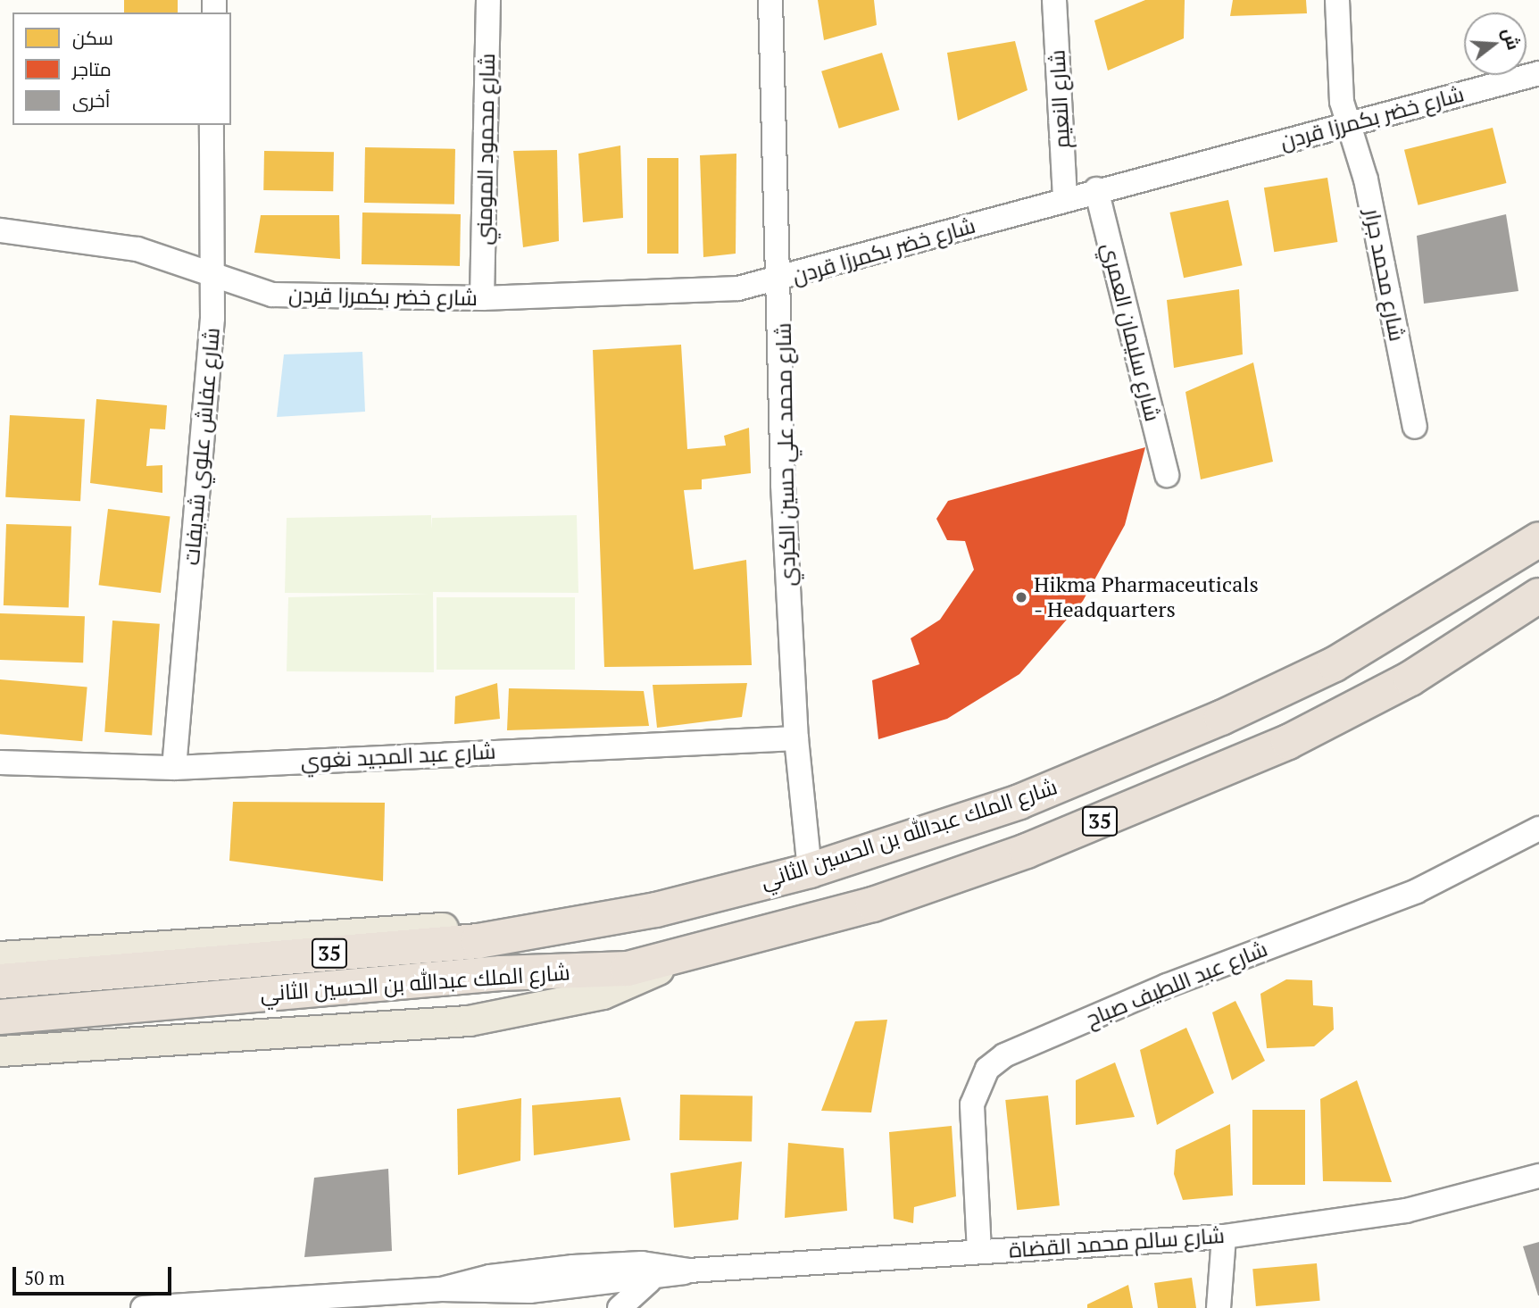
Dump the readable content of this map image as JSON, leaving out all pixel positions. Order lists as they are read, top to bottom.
{
  "streets": {
    "highway": ["35", "شارع الملك عبدالله بن الحسين الثاني"],
    "street": [
      "شارع النعيم",
      "شارع خضر بكمرزا قردن",
      "شارع محمود المومني",
      "شارع محمد جرار",
      "شارع سليمان العمري",
      "شارع عفاش علوي شديفات",
      "شارع محمد علي حسين الكردي",
      "شارع عبد المجيد نغوي",
      "شارع عبد اللطيف صباح",
      "شارع سالم محمد القضاة"
    ]
  },
  "crossings": [
    ["شارع النعيم", "شارع خضر بكمرزا قردن"],
    ["شارع خضر بكمرزا قردن", "شارع محمود المومني"],
    ["شارع خضر بكمرزا قردن", "شارع محمد جرار"],
    ["شارع خضر بكمرزا قردن", "شارع سليمان العمري"],
    ["شارع خضر بكمرزا قردن", "شارع عفاش علوي شديفات"],
    ["شارع خضر بكمرزا قردن", "شارع محمد علي حسين الكردي"],
    ["شارع عفاش علوي شديفات", "شارع عبد المجيد نغوي"],
    ["شارع محمد علي حسين الكردي", "شارع عبد المجيد نغوي"],
    ["شارع محمد علي حسين الكردي", "شارع الملك عبدالله بن الحسين الثاني"],
    ["شارع عبد اللطيف صباح", "شارع سالم محمد القضاة"]
  ],
  "places": ["Hikma Pharmaceuticals - Headquarters"],
  "legend": ["سكن", "متاجر", "أخرى"],
  "scale_bar": "50 m",
  "north": "right"
}
